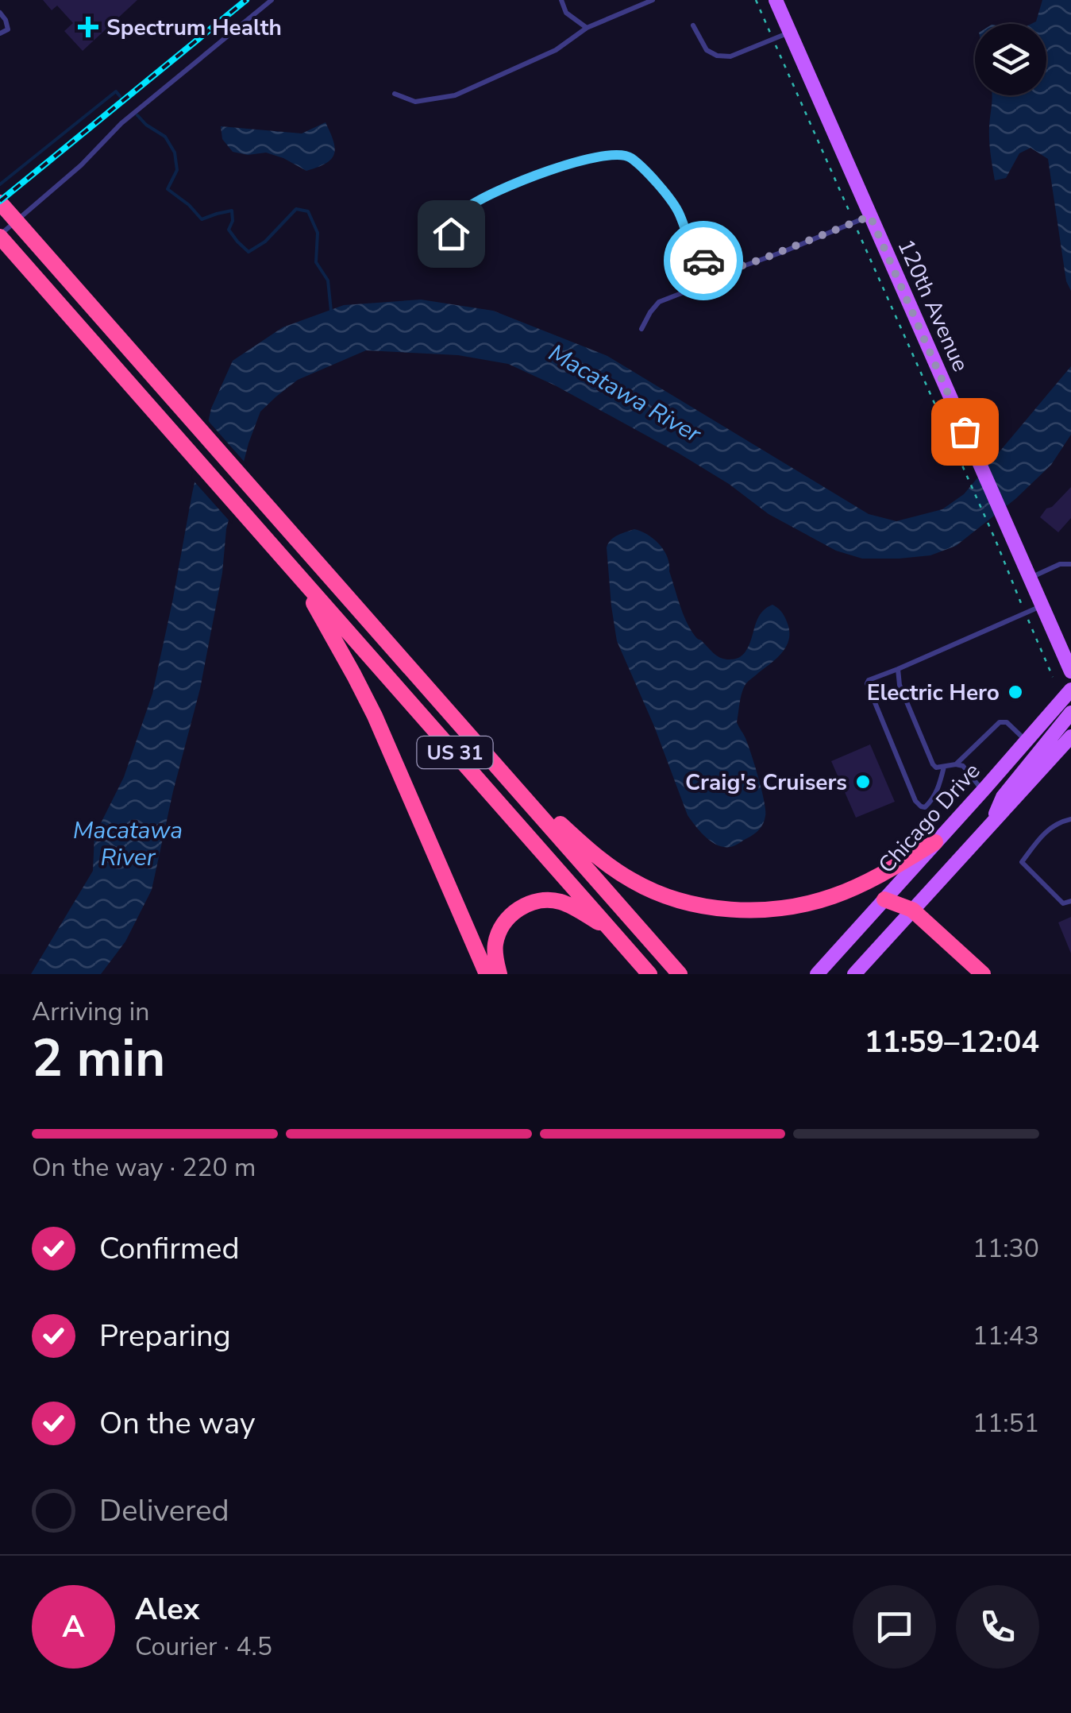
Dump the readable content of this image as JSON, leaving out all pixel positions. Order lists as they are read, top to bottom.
{
  "streets": {
    "highway": ["US 31"],
    "main road": ["120th Avenue", "Chicago Drive"]
  },
  "water": ["Macatawa River"],
  "places": {
    "health": ["Spectrum Health"],
    "other": ["Electric Hero", "Craig's Cruisers"]
  },
  "page": {
    "heading": ["2 min", "Arriving in", "11:59–12:04"],
    "panel": ["Alex", "Courier · 4.5"],
    "bar": "On the way · 220 m",
    "list": [
      ["Confirmed", "11:30"],
      ["Preparing", "11:43"],
      ["On the way", "11:51"],
      "Delivered"
    ],
    "round": "A"
  }
}
